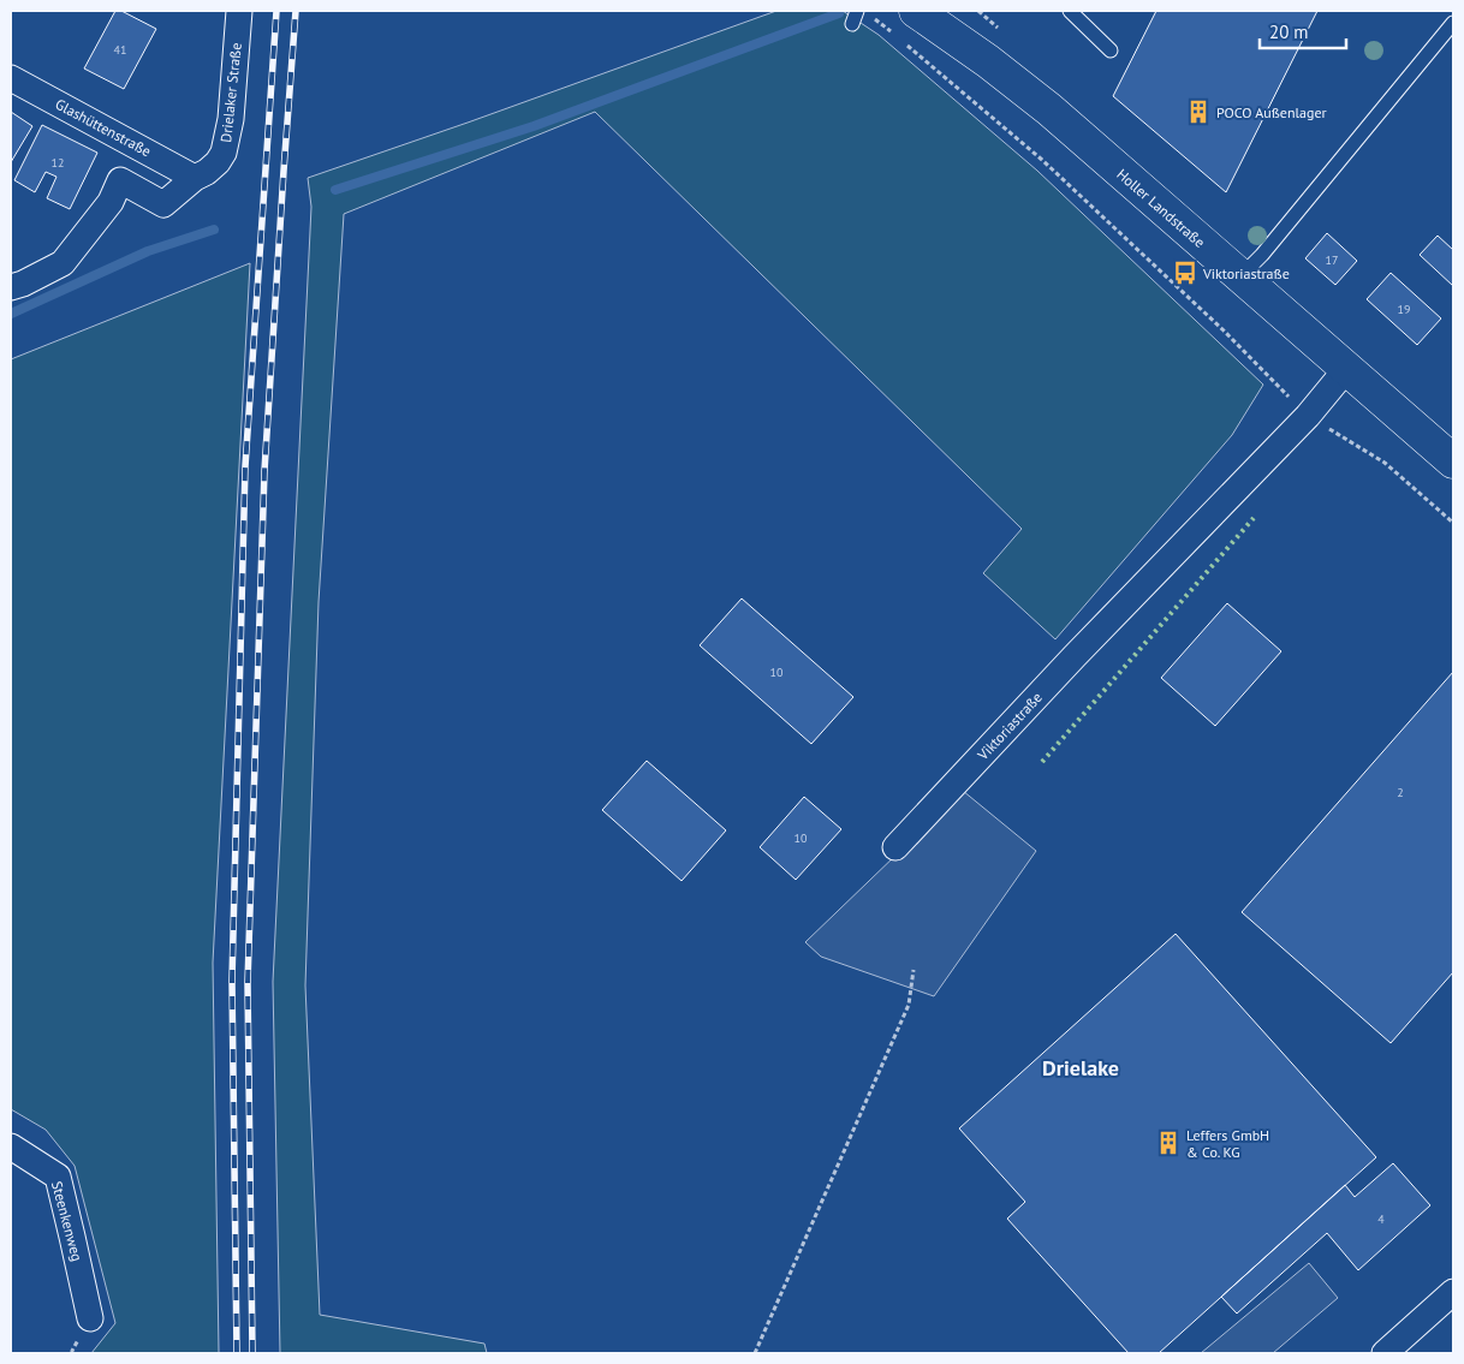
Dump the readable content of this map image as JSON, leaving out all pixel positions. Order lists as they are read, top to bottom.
{
  "streets": {
    "main road": ["Holler Landstraße"],
    "street": [
      "Drielaker Straße",
      "Glashüttenstraße",
      "Viktoriastraße",
      "Steenkenweg"
    ]
  },
  "crossings": [
    ["Drielaker Straße", "Glashüttenstraße"],
    ["Holler Landstraße", "Viktoriastraße"]
  ],
  "districts": ["Drielake"],
  "places": {
    "building": ["POCO Außenlager", "Leffers GmbH & Co. KG"],
    "bus stop": ["Viktoriastraße"]
  },
  "house_numbers": [
    "41",
    "12",
    "17",
    "19",
    "10",
    "2",
    "10",
    "4"
  ],
  "scale_bar": "20 m"
}
